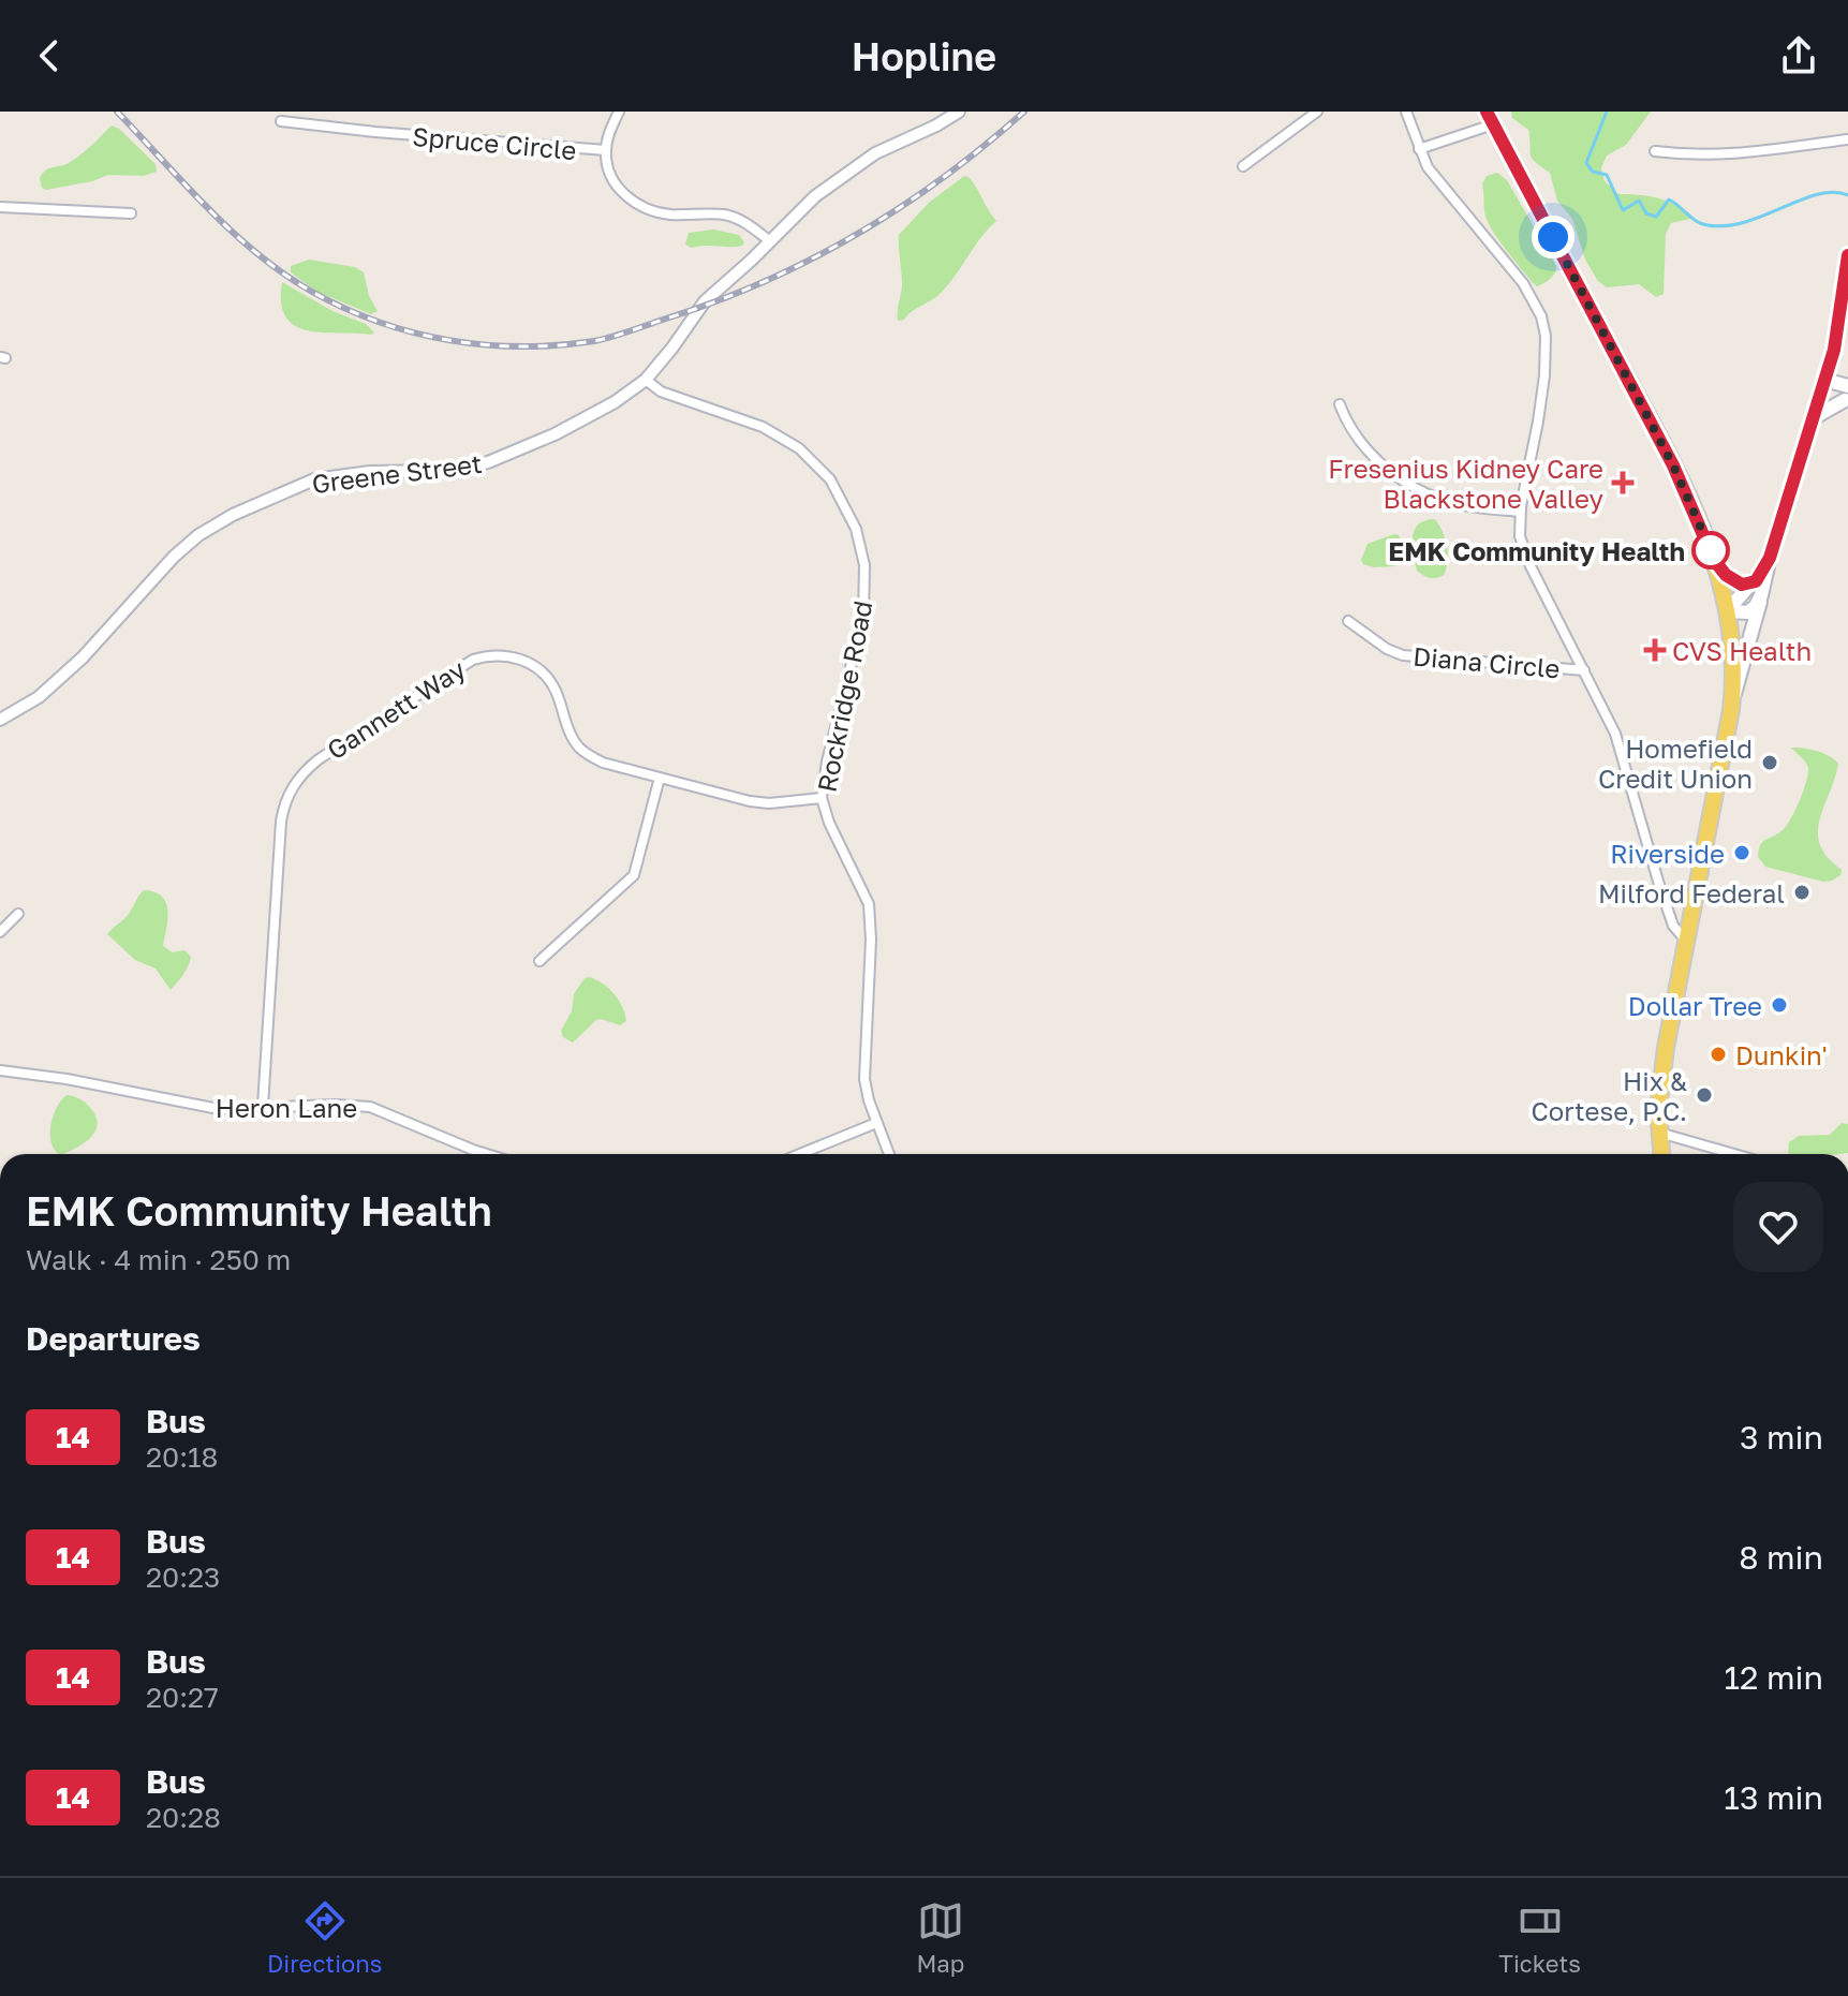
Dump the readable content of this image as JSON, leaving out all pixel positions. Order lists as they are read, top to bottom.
{
  "streets": {
    "street": [
      "Spruce Circle",
      "Greene Street",
      "Diana Circle",
      "Rockridge Road",
      "Gannett Way",
      "Heron Lane"
    ]
  },
  "crossings": [
    ["Greene Street", "Rockridge Road"],
    ["Rockridge Road", "Gannett Way"],
    ["Gannett Way", "Heron Lane"]
  ],
  "places": {
    "health": ["Fresenius Kidney Care Blackstone Valley", "CVS Health"],
    "other": [
      "EMK Community Health",
      "Homefield Credit Union",
      "Riverside",
      "Milford Federal",
      "Dollar Tree",
      "Dunkin'",
      "Hix & Cortese, P.C."
    ]
  },
  "lines": ["bus line 14"],
  "page": {
    "header": "Hopline",
    "heading": [
      ["EMK Community Health", "Walk · 4 min · 250 m"],
      "Departures"
    ],
    "list": [
      {
        "mark": "14",
        "name": "Bus",
        "note": "20:18",
        "value": "3 min"
      },
      {
        "mark": "14",
        "name": "Bus",
        "note": "20:23",
        "value": "8 min"
      },
      {
        "mark": "14",
        "name": "Bus",
        "note": "20:27",
        "value": "12 min"
      },
      {
        "mark": "14",
        "name": "Bus",
        "note": "20:28",
        "value": "13 min"
      }
    ],
    "tabs": ["Directions", "Map", "Tickets"]
  }
}
